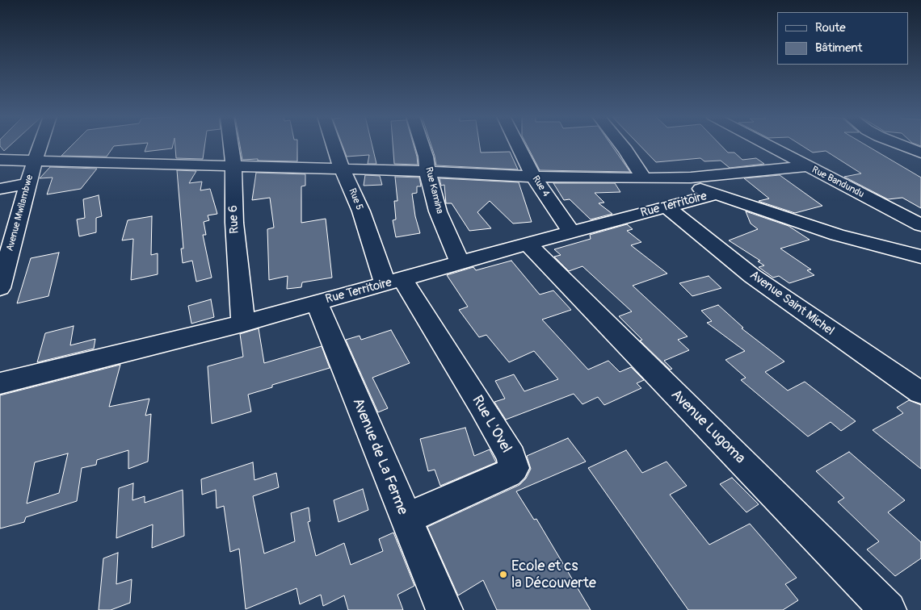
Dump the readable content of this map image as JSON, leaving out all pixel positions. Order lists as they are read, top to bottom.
{
  "streets": {
    "street": [
      "Rue Bandundu",
      "Rue 4",
      "Rue Kamina",
      "Rue 5",
      "Rue Territoire",
      "Avenue Mwilambwe",
      "Rue 6",
      "Avenue Saint Michel",
      "Rue L'Ovel",
      "Avenue Lugoma",
      "Avenue de La Ferme"
    ]
  },
  "crossings": [
    ["Rue 4", "Rue Territoire"],
    ["Rue Kamina", "Rue Territoire"],
    ["Rue 5", "Rue Territoire"],
    ["Rue 5", "Rue L'Ovel"],
    ["Rue Territoire", "Rue 6"],
    ["Rue Territoire", "Avenue Saint Michel"],
    ["Rue Territoire", "Rue L'Ovel"],
    ["Rue Territoire", "Avenue Lugoma"],
    ["Rue Territoire", "Avenue de La Ferme"],
    ["Rue L'Ovel", "Avenue de La Ferme"]
  ],
  "places": ["Ecole et cs la Découverte"],
  "legend": ["Route", "Bâtiment"]
}
